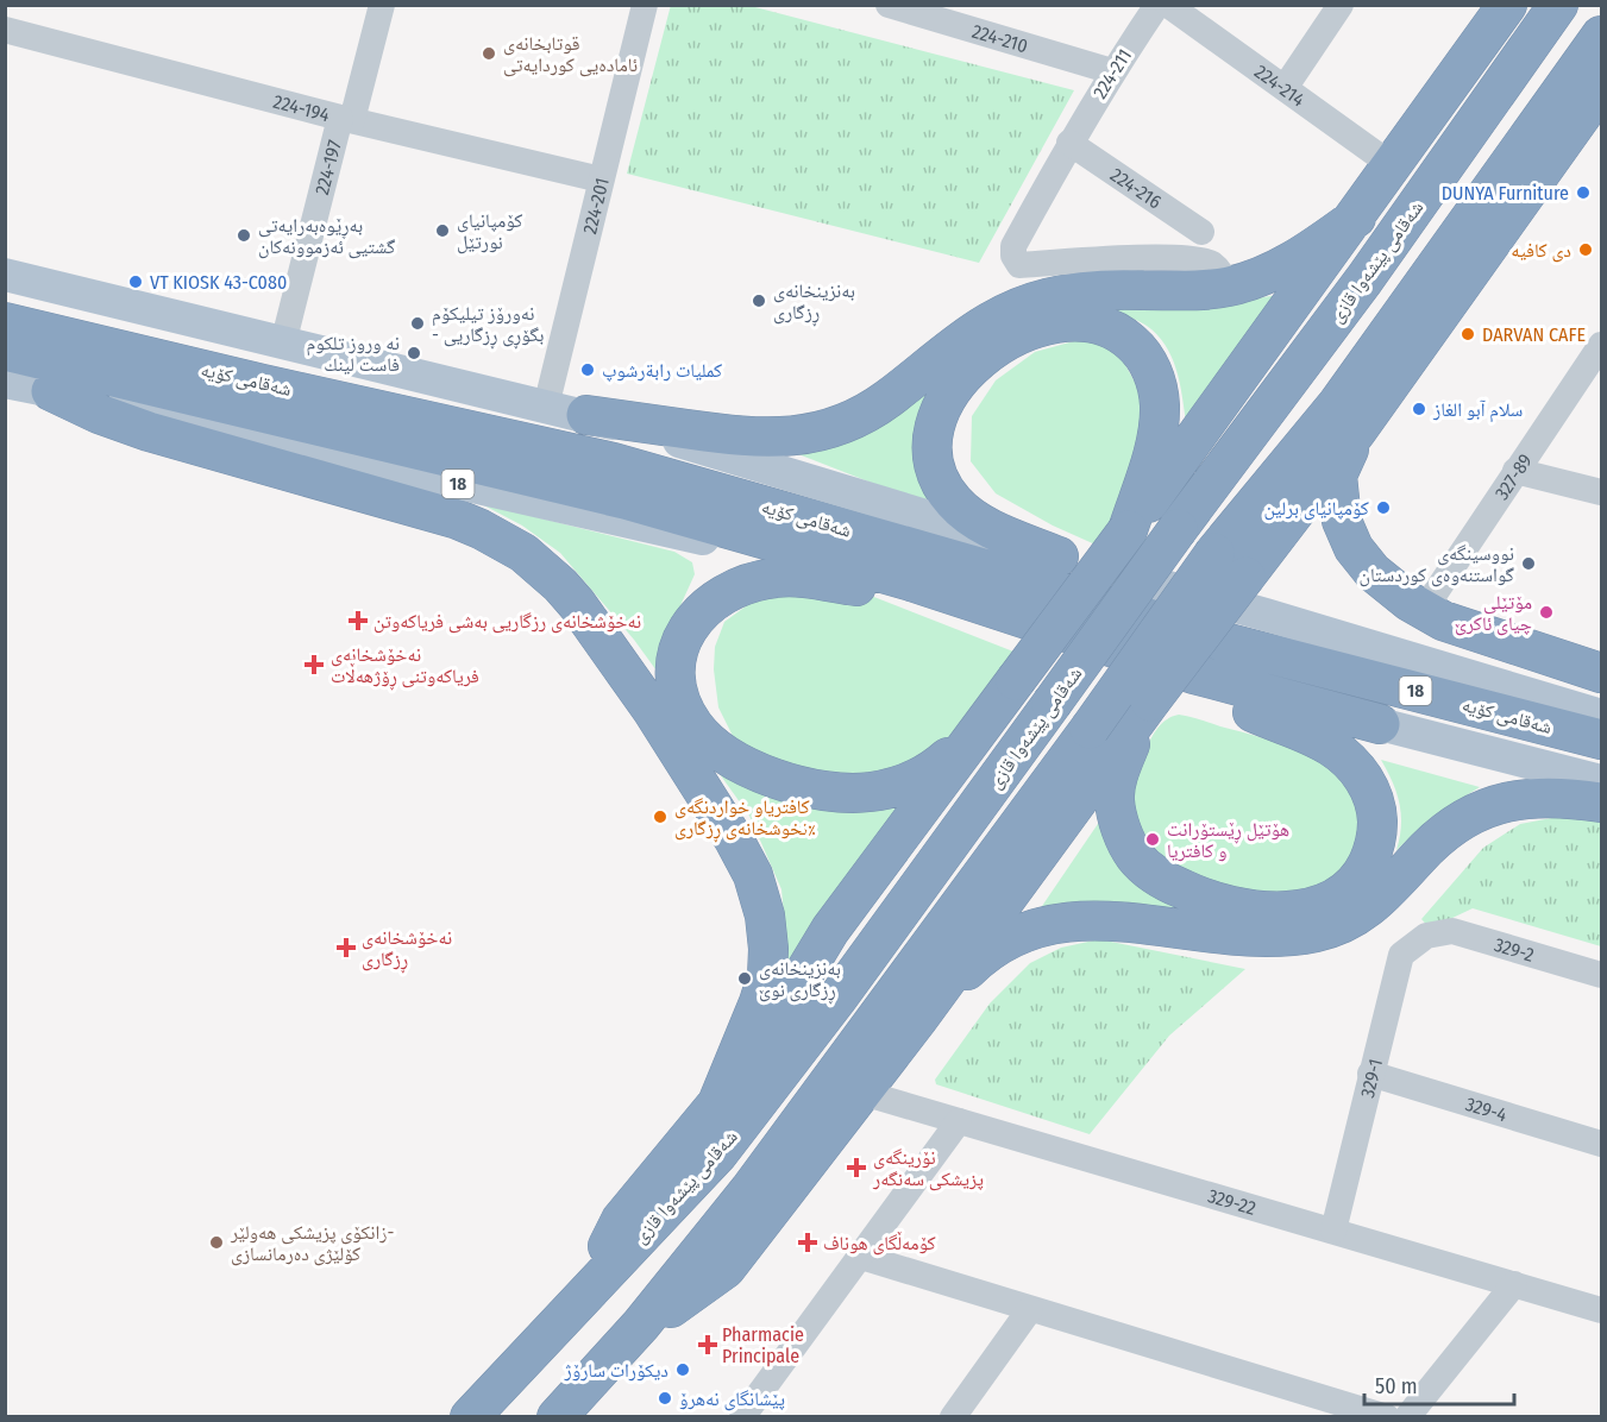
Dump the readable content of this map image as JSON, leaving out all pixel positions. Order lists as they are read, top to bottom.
{
  "streets": {
    "highway": ["شەقامی پێشەوا قازی", "شەقامی کۆیە", "18"],
    "street": [
      "224-210",
      "224-211",
      "224-214",
      "224-194",
      "224-197",
      "224-216",
      "224-201",
      "327-89",
      "329-2",
      "329-1",
      "329-4",
      "329-22"
    ]
  },
  "crossings": [
    ["224-210", "224-211"],
    ["224-211", "224-216"],
    ["224-194", "224-197"],
    ["224-194", "224-201"],
    ["224-197", "شەقامی کۆیە"],
    ["224-201", "شەقامی کۆیە"],
    ["329-2", "329-1"],
    ["329-1", "329-4"],
    ["329-1", "329-22"]
  ],
  "places": {
    "other": [
      "قوتابخانەی ئامادەیی کوردایەتی",
      "DUNYA Furniture",
      "كۆمپانیای نورتێل",
      "بەڕێوەبەرایەتی گشتیی ئەزموونەکان",
      "دى كافيه",
      "VT KIOSK 43-C080",
      "بەنزینخانەی ڕزگاری",
      "نەورۆز تیلیکۆم - بگۆڕی ڕزگاریی",
      "DARVAN CAFE",
      "نه وروز تلكوم فاست لينك",
      "کملیات رابةرشوپ",
      "سلام آبو الغاز",
      "کۆمپانیای برلین",
      "نووسینگەی گواستنەوەی کوردستان",
      "مۆتێلی چیای ئاکرێ",
      "كافتریاو خواردنگەی نخوشخانەی ڕزگاری٪",
      "هۆتێل ڕێستۆرانت و کافتریا",
      "بەنزینخانەی ڕزگاری نوێ",
      "زانکۆی پزیشکی هەولێر- کۆلێژی دەرمانسازی",
      "دیکۆرات سارۆژ",
      "پێشانگای نەهرۆ"
    ],
    "health": [
      "نەخۆشخانەی رزگاریی بەشی فریاکەوتن",
      "نەخۆشخانەی فریاکەوتنی ڕۆژهەڵات",
      "نەخۆشخانەی ڕزگاری",
      "نۆرینگەی پزیشکی سەنگەر",
      "کۆمەڵگای هوناف",
      "Pharmacie Principale"
    ]
  },
  "scale_bar": "50 m"
}
